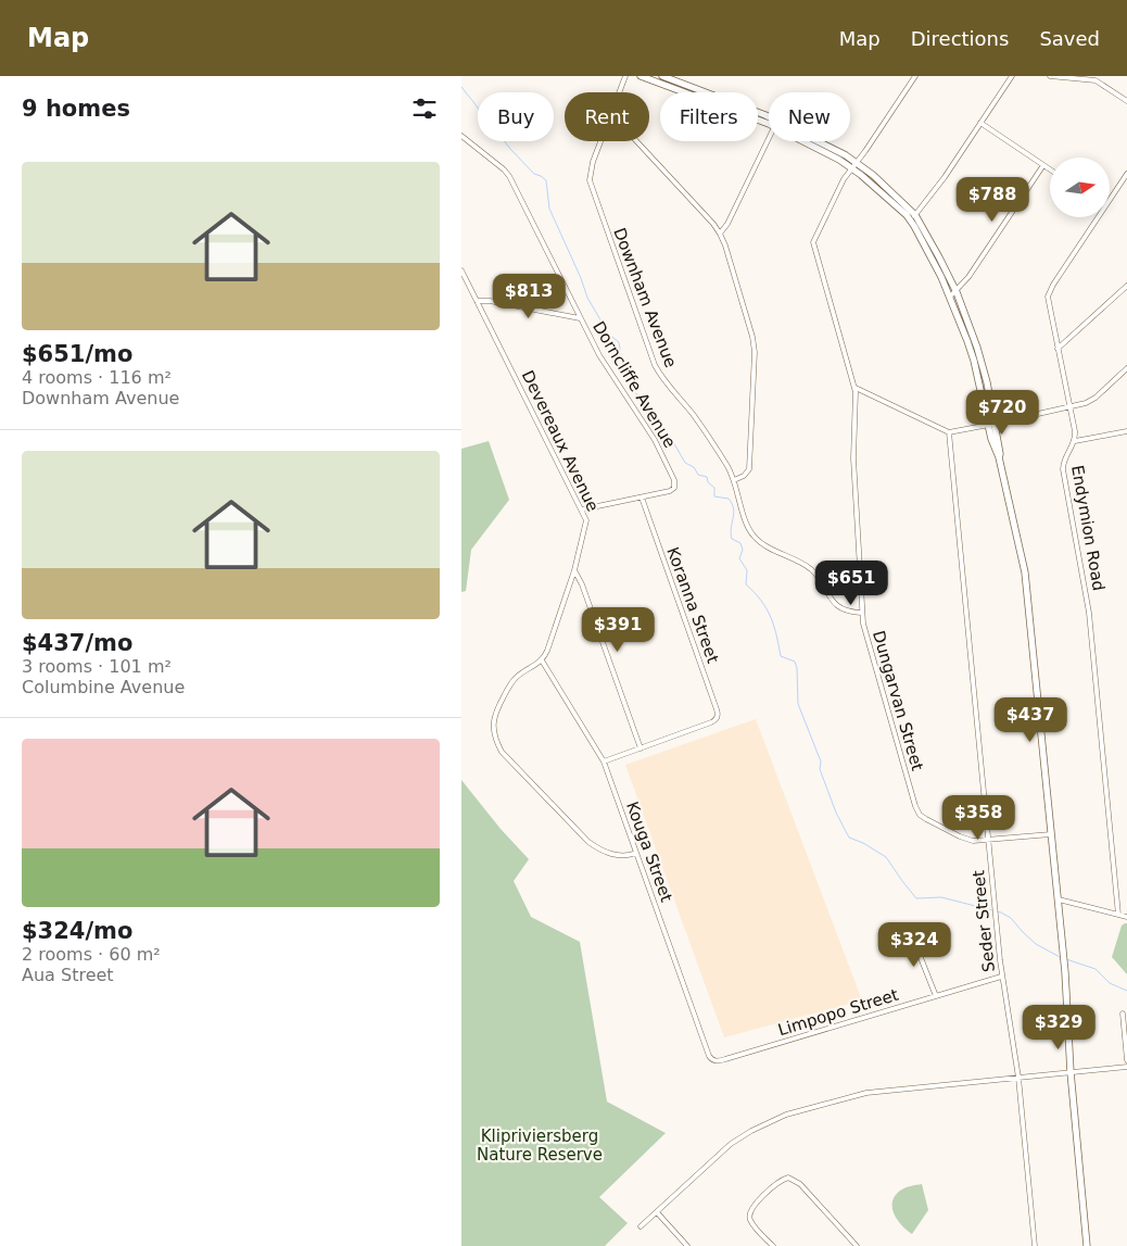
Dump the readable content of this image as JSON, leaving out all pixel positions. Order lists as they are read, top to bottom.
{
  "streets": {
    "street": [
      "Downham Avenue",
      "Dorncliffe Avenue",
      "Devereaux Avenue",
      "Endymion Road",
      "Koranna Street",
      "Dungarvan Street",
      "Kouga Street",
      "Seder Street",
      "Limpopo Street"
    ]
  },
  "crossings": [
    ["Downham Avenue", "Dungarvan Street"],
    ["Dorncliffe Avenue", "Koranna Street"],
    ["Devereaux Avenue", "Kouga Street"],
    ["Dungarvan Street", "Seder Street"],
    ["Kouga Street", "Limpopo Street"],
    ["Seder Street", "Limpopo Street"]
  ],
  "parks": ["Klipriviersberg Nature Reserve"],
  "north": "right",
  "page": {
    "header": "Map",
    "nav": ["Map", "Directions", "Saved"],
    "heading": "9 homes",
    "chip": [
      "Buy",
      "Rent",
      "Filters",
      "New"
    ],
    "list": [
      {
        "name": "$651/mo",
        "note": "4 rooms · 116 m² · Downham Avenue"
      },
      {
        "name": "$437/mo",
        "note": "3 rooms · 101 m² · Columbine Avenue"
      },
      {
        "name": "$324/mo",
        "note": "2 rooms · 60 m² · Aua Street"
      }
    ],
    "price": [
      "$788",
      "$813",
      "$720",
      "$651",
      "$391",
      "$437",
      "$358",
      "$324",
      "$329"
    ]
  }
}
